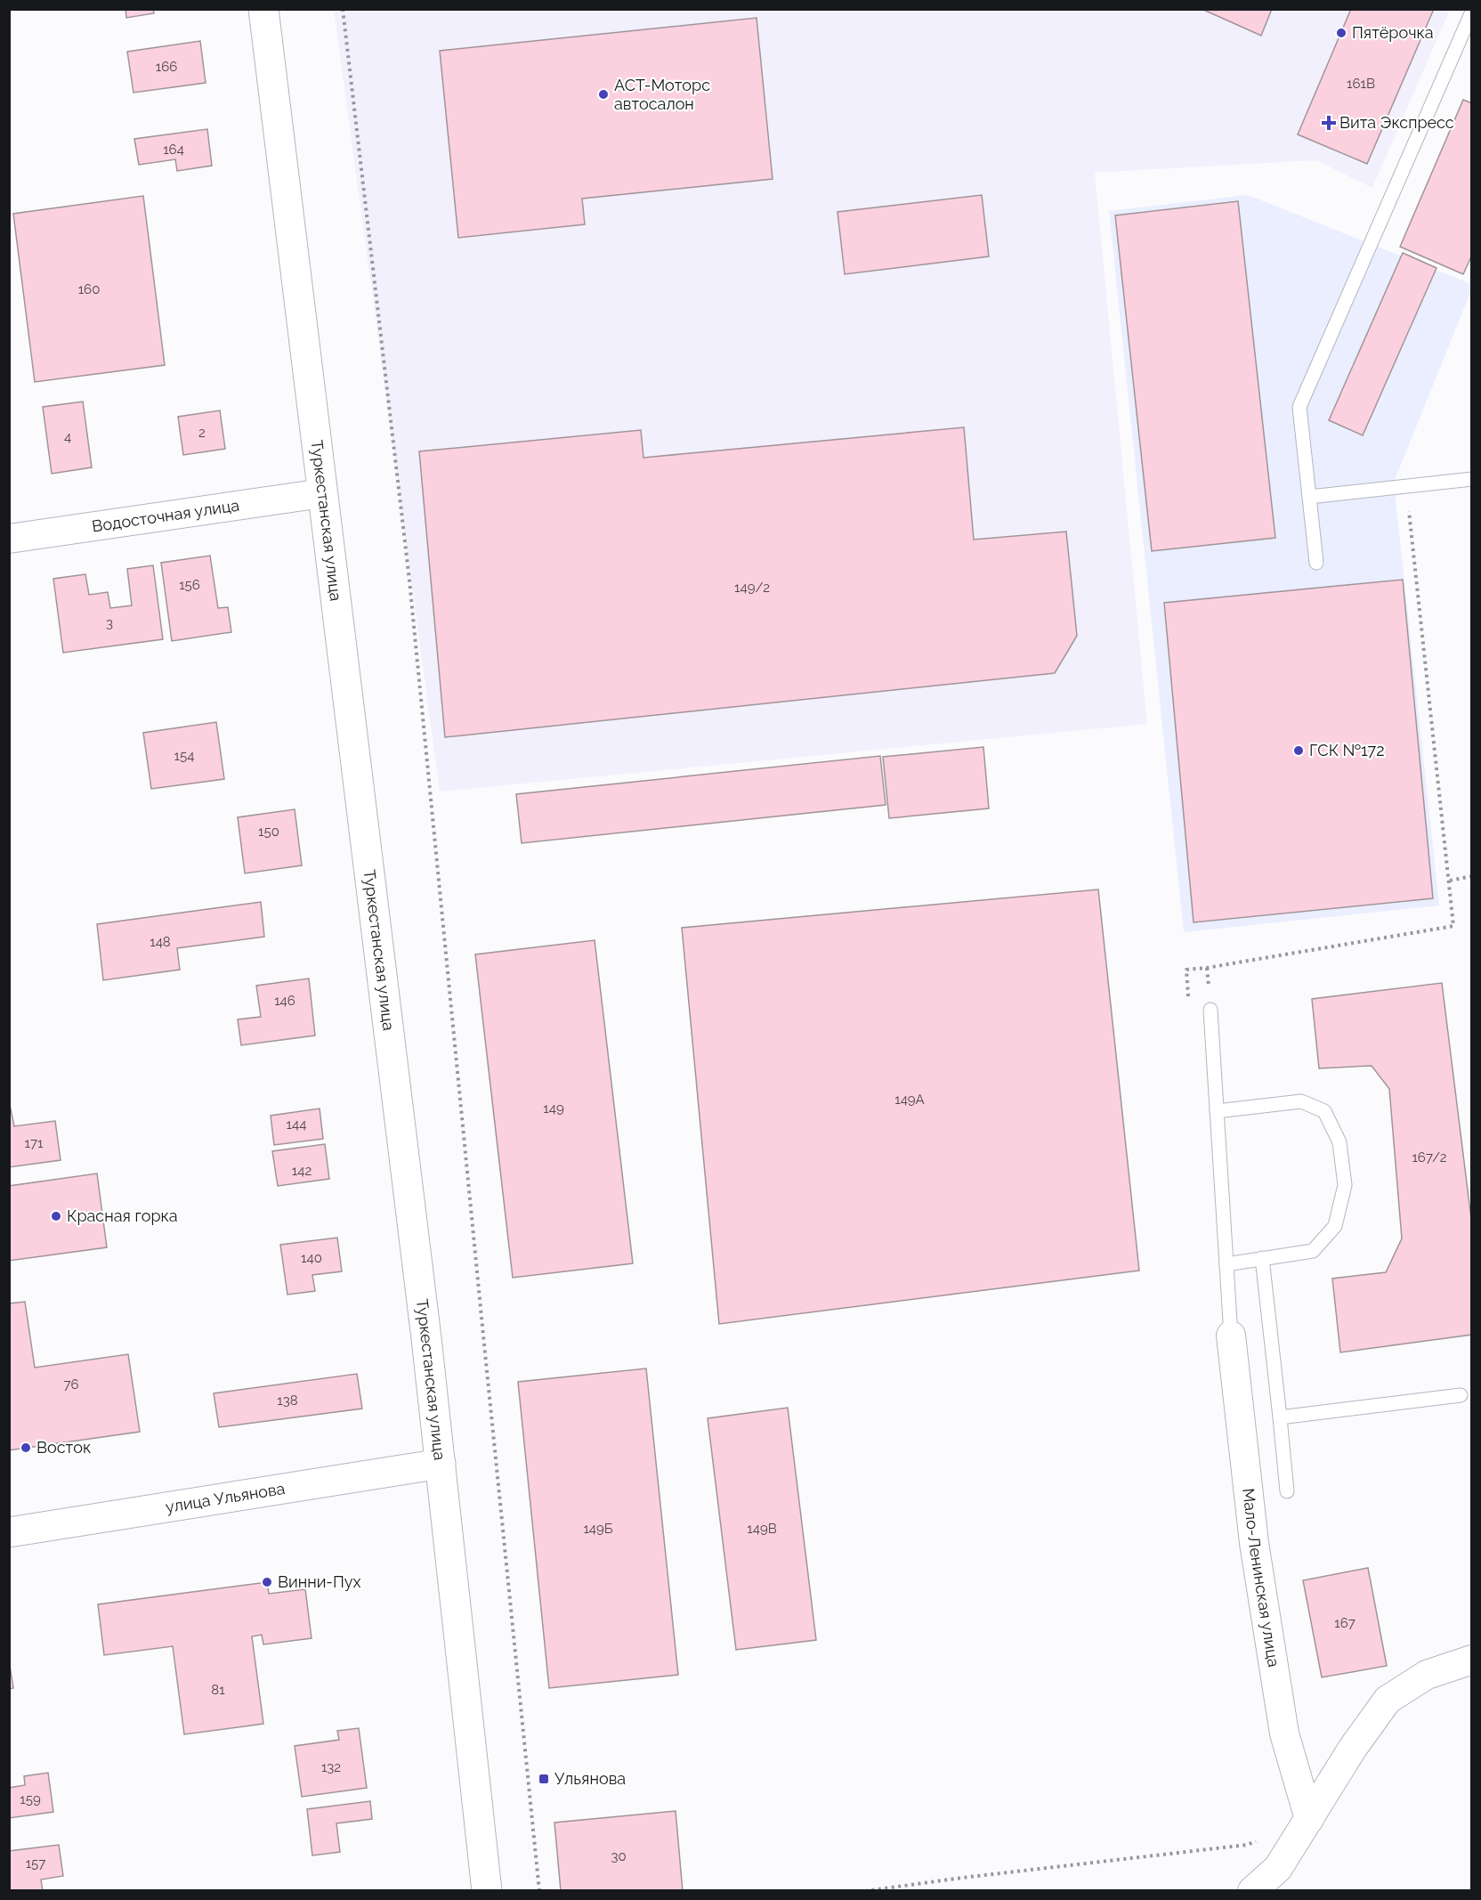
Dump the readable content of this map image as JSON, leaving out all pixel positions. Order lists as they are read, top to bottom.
{
  "streets": {
    "main road": ["Туркестанская улица", "улица Ульянова"],
    "street": ["Водосточная улица", "Мало-Ленинская улица"]
  },
  "crossings": [
    ["Водосточная улица", "Туркестанская улица"],
    ["Туркестанская улица", "улица Ульянова"]
  ],
  "places": {
    "other": [
      "Пятёрочка",
      "АСТ-Моторс автосалон",
      "ГСК №172",
      "Красная горка",
      "Восток",
      "Винни-Пух"
    ],
    "health": ["Вита Экспресс"],
    "transit": ["Ульянова"]
  },
  "house_numbers": [
    "166",
    "161В",
    "164",
    "160",
    "2",
    "4",
    "156",
    "149/2",
    "3",
    "154",
    "150",
    "148",
    "146",
    "149А",
    "149",
    "144",
    "171",
    "167/2",
    "142",
    "140",
    "76",
    "138",
    "149Б",
    "149В",
    "167",
    "81",
    "132",
    "159",
    "30",
    "157"
  ]
}
